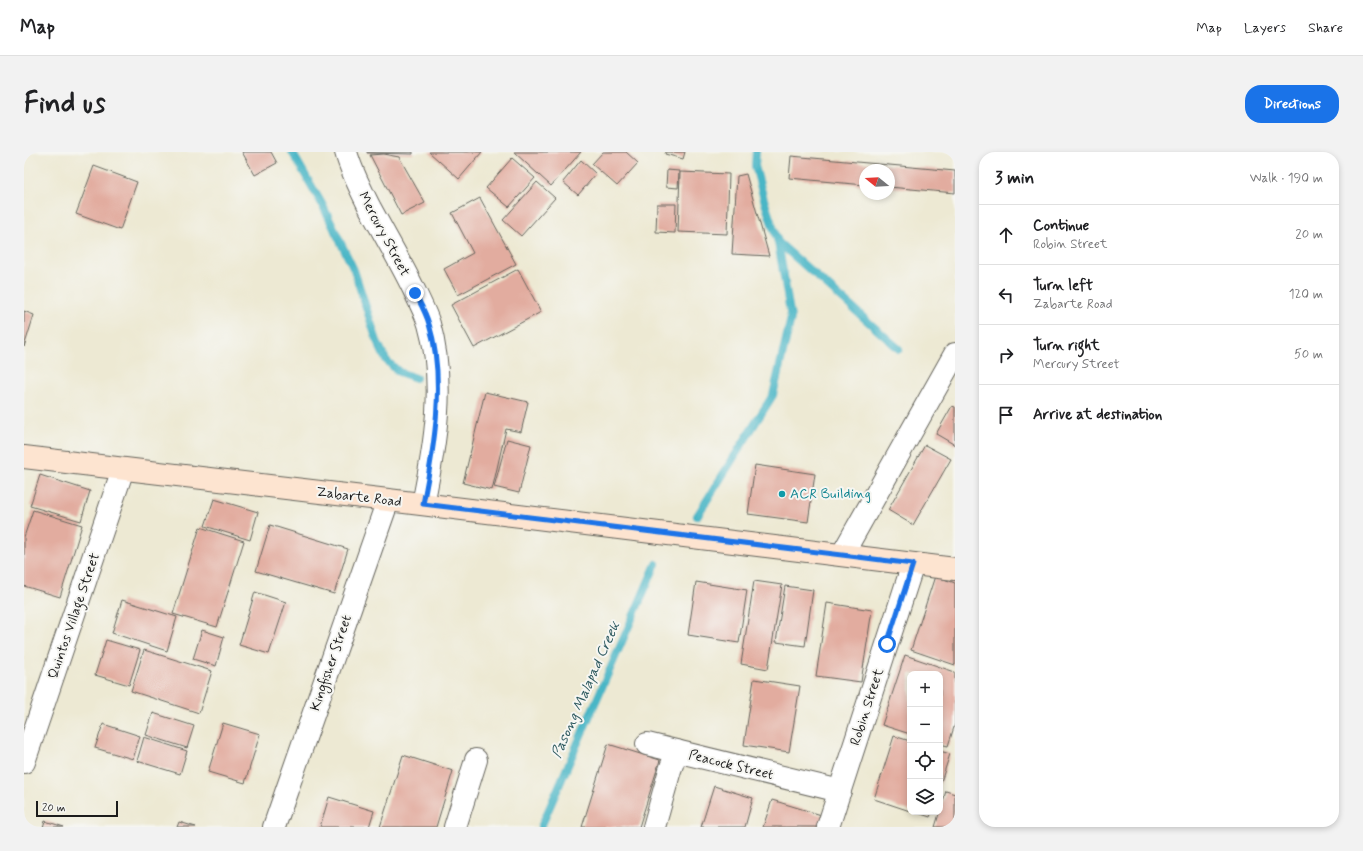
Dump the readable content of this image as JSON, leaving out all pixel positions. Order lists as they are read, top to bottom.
{
  "streets": {
    "main road": ["Zabarte Road"],
    "street": [
      "Mercury Street",
      "Quintos Village Street",
      "Kingfisher Street",
      "Robin Street",
      "Peacock Street"
    ]
  },
  "crossings": [
    ["Mercury Street", "Zabarte Road"],
    ["Zabarte Road", "Quintos Village Street"],
    ["Zabarte Road", "Kingfisher Street"],
    ["Zabarte Road", "Robin Street"],
    ["Robin Street", "Peacock Street"]
  ],
  "water": ["Pasong Malapad Creek"],
  "places": ["ACR Building"],
  "scale_bar": "20 m",
  "north": "left",
  "page": {
    "header": "Map",
    "nav": ["Map", "Layers", "Share"],
    "buttons": "Directions",
    "title": "Find us",
    "heading": ["3 min", "Walk · 190 m"],
    "list": [
      ["Continue", "Robin Street", "20 m"],
      ["Turn left", "Zabarte Road", "120 m"],
      ["Turn right", "Mercury Street", "50 m"],
      "Arrive at destination"
    ],
    "map_buttons": ["+", "−"],
    "scale": "20 m"
  }
}
